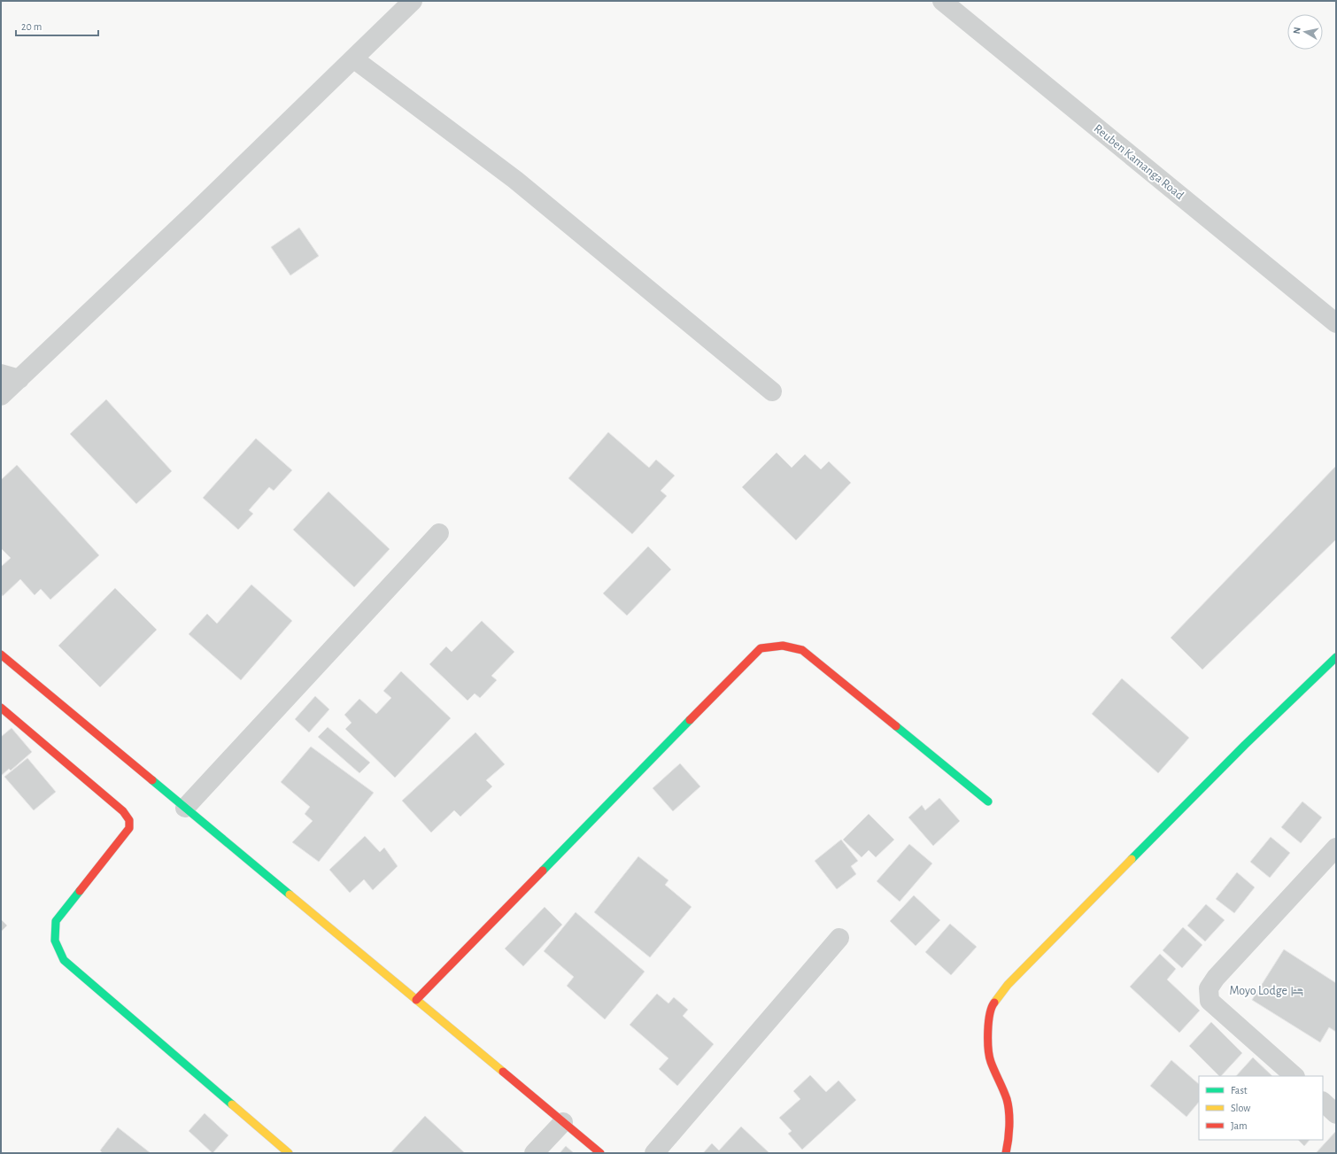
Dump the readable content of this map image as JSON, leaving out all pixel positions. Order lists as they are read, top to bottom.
{
  "streets": {
    "street": ["Reuben Kamanga Road"]
  },
  "places": {
    "hotel": ["Moyo Lodge"]
  },
  "legend": ["Fast", "Slow", "Jam"],
  "scale_bar": "20 m",
  "north": "left"
}
